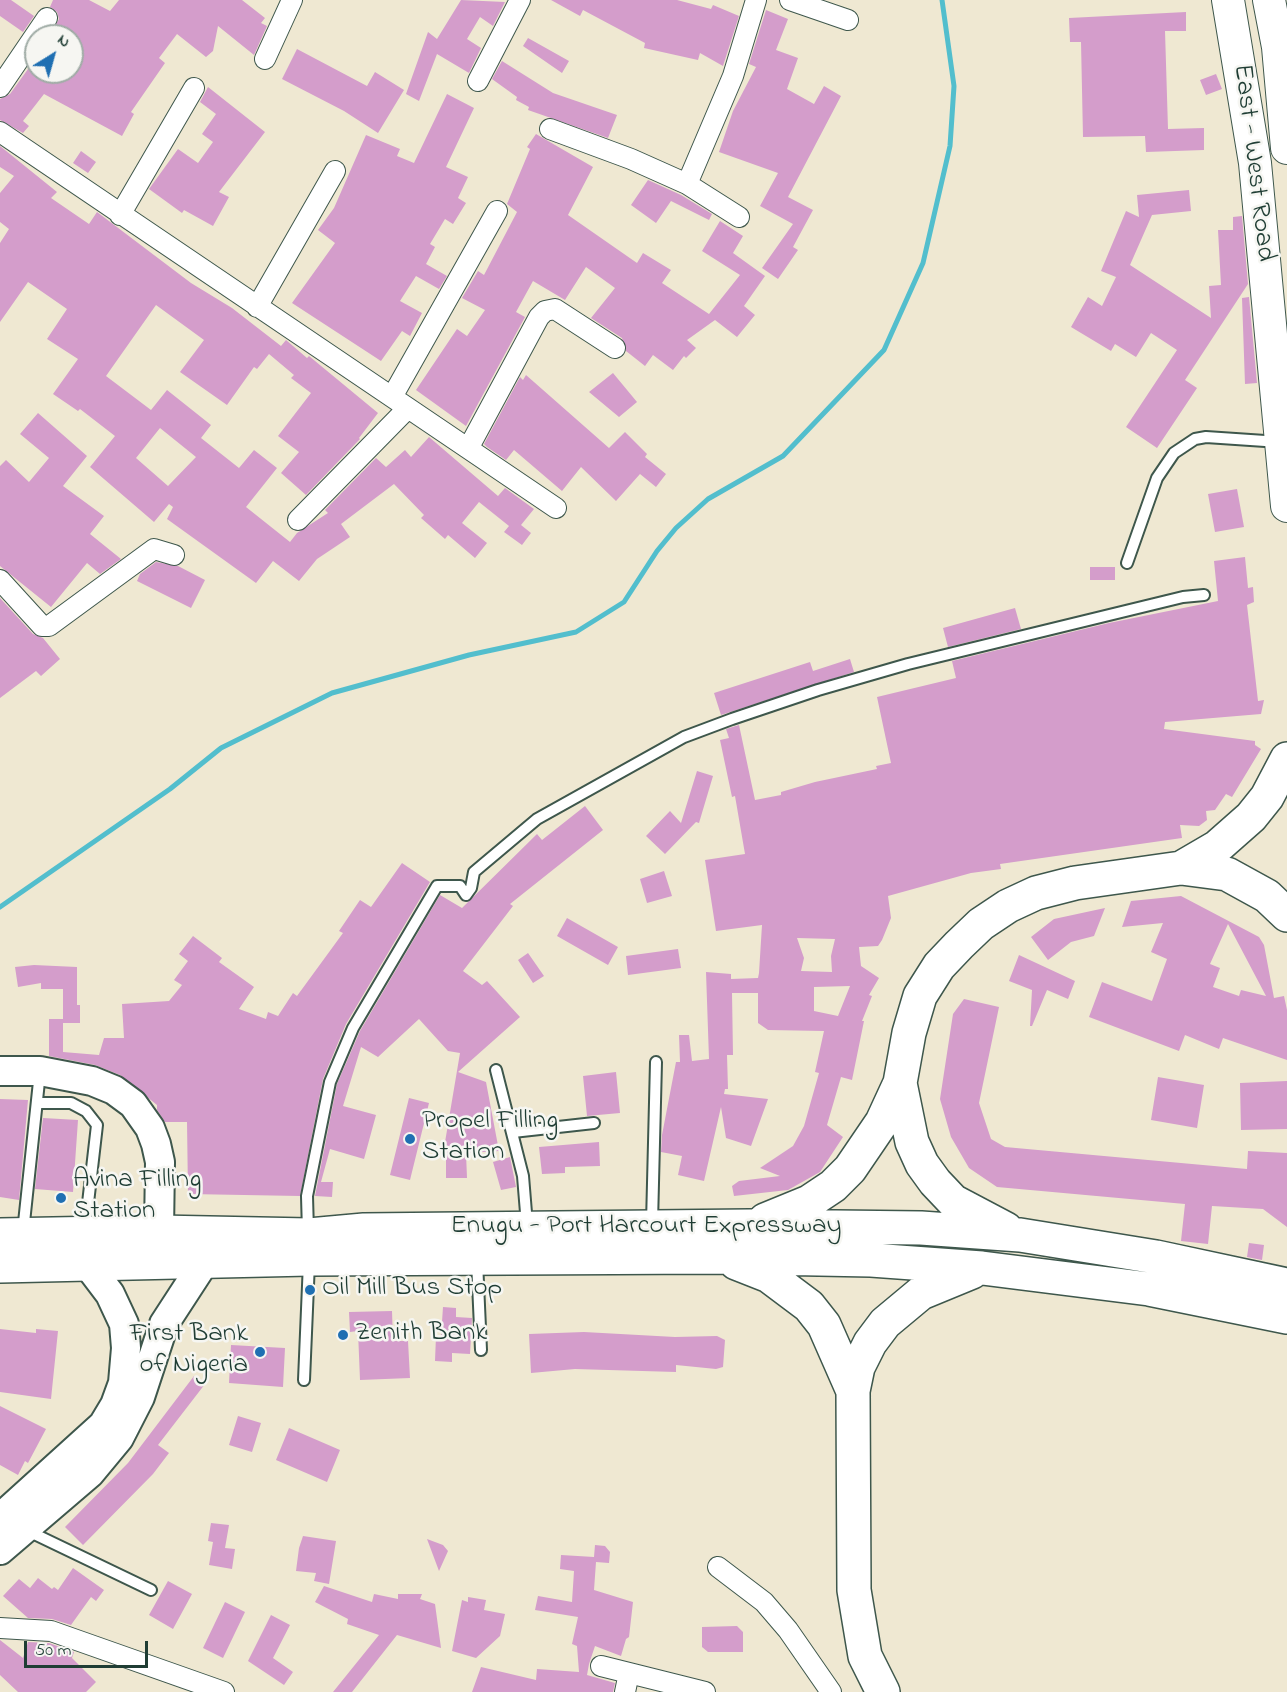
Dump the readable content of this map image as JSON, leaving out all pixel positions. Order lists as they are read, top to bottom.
{
  "streets": {
    "highway": ["Enugu - Port Harcourt Expressway"],
    "main road": ["East - West Road"]
  },
  "places": [
    "Propel Filling Station",
    "Avina Filling Station",
    "Oil Mill Bus Stop",
    "Zenith Bank",
    "First Bank of Nigeria"
  ],
  "scale_bar": "50 m",
  "north": "top right"
}
